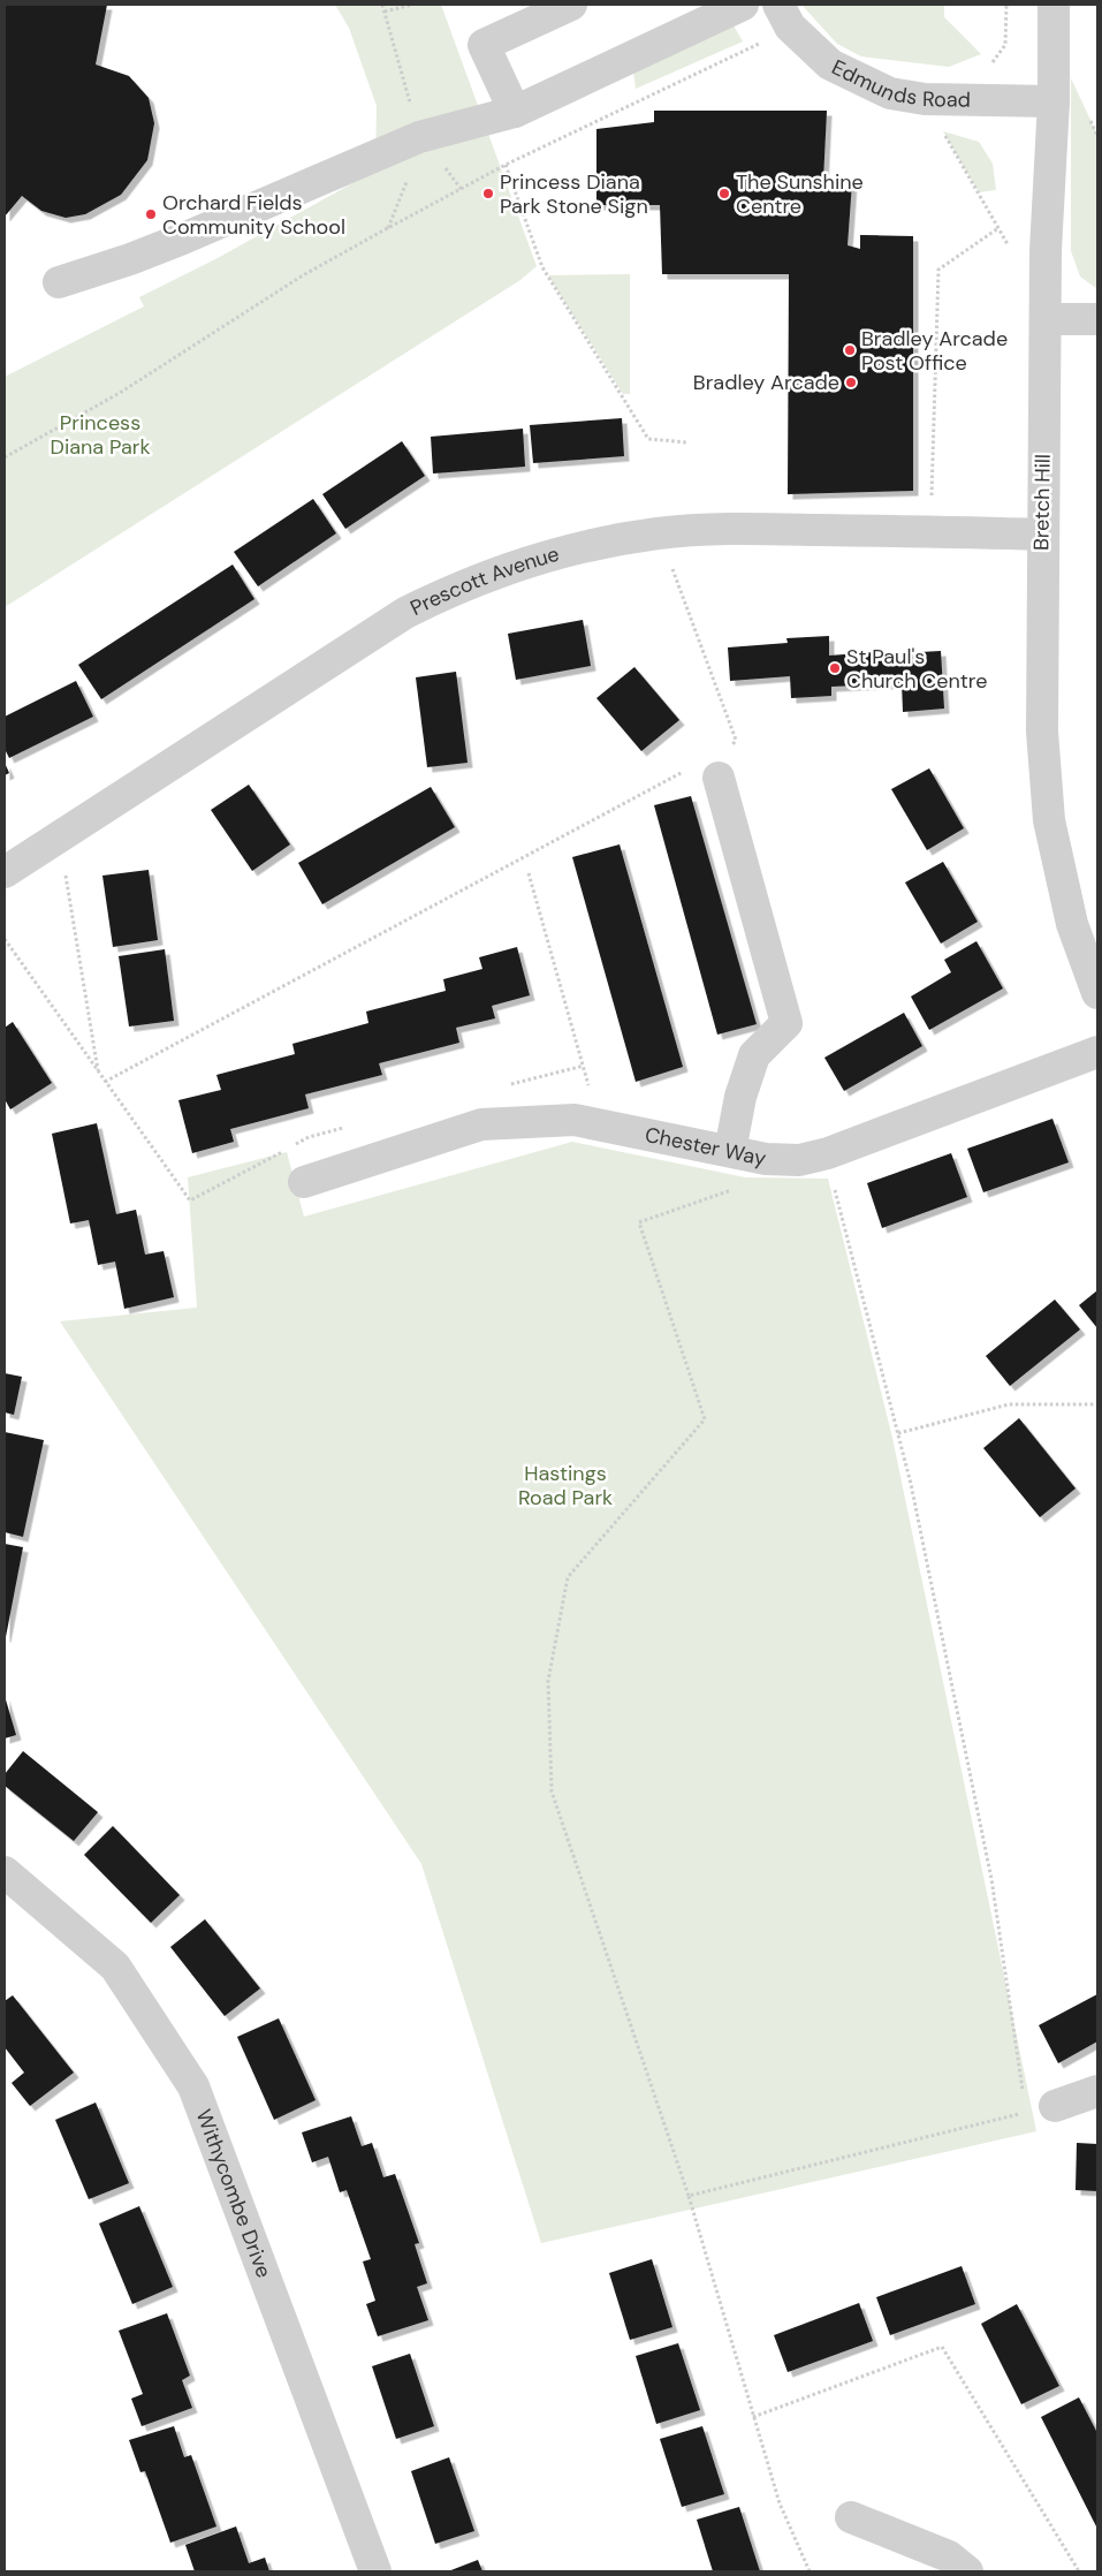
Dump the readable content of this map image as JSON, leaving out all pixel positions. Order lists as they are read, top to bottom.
{
  "streets": {
    "street": [
      "Edmunds Road",
      "Bretch Hill",
      "Prescott Avenue",
      "Chester Way",
      "Withycombe Drive"
    ]
  },
  "crossings": [
    ["Edmunds Road", "Bretch Hill"],
    ["Bretch Hill", "Prescott Avenue"]
  ],
  "parks": ["Princess Diana Park", "Hastings Road Park"],
  "places": [
    "Princess Diana Park Stone Sign",
    "The Sunshine Centre",
    "Orchard Fields Community School",
    "Bradley Arcade Post Office",
    "Bradley Arcade",
    "St Paul's Church Centre"
  ]
}
